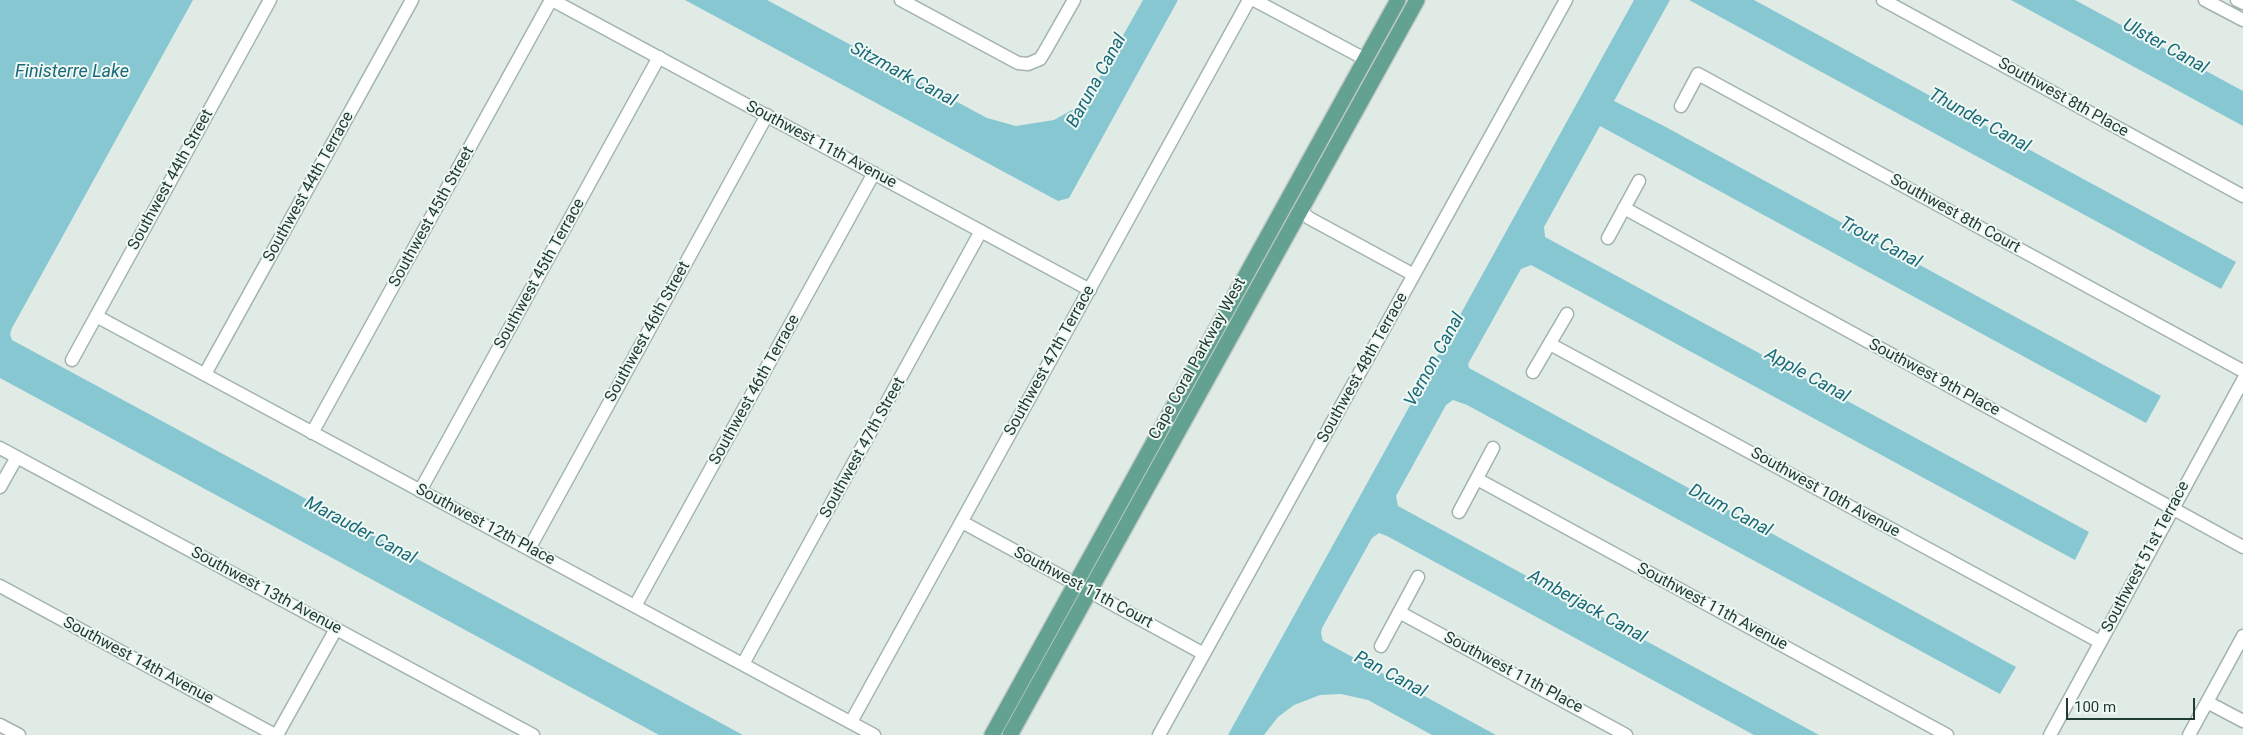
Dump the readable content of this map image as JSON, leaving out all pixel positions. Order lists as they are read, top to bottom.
{
  "streets": {
    "main road": ["Cape Coral Parkway West"],
    "street": [
      "Southwest 8th Place",
      "Southwest 11th Avenue",
      "Southwest 44th Street",
      "Southwest 44th Terrace",
      "Southwest 8th Court",
      "Southwest 45th Street",
      "Southwest 45th Terrace",
      "Southwest 46th Street",
      "Southwest 47th Terrace",
      "Southwest 48th Terrace",
      "Southwest 9th Place",
      "Southwest 46th Terrace",
      "Southwest 47th Street",
      "Southwest 10th Avenue",
      "Southwest 12th Place",
      "Southwest 51st Terrace",
      "Southwest 11th Court",
      "Southwest 13th Avenue",
      "Southwest 14th Avenue",
      "Southwest 11th Place"
    ]
  },
  "crossings": [
    ["Southwest 11th Avenue", "Southwest 45th Street"],
    ["Southwest 11th Avenue", "Southwest 45th Terrace"],
    ["Southwest 11th Avenue", "Southwest 46th Street"],
    ["Southwest 11th Avenue", "Southwest 47th Terrace"],
    ["Southwest 11th Avenue", "Southwest 46th Terrace"],
    ["Southwest 11th Avenue", "Southwest 47th Street"],
    ["Southwest 44th Street", "Southwest 12th Place"],
    ["Southwest 44th Terrace", "Southwest 12th Place"],
    ["Southwest 45th Street", "Southwest 12th Place"],
    ["Southwest 45th Terrace", "Southwest 12th Place"],
    ["Southwest 46th Street", "Southwest 12th Place"],
    ["Cape Coral Parkway West", "Southwest 11th Court"],
    ["Southwest 47th Terrace", "Southwest 12th Place"],
    ["Southwest 47th Terrace", "Southwest 11th Court"],
    ["Southwest 48th Terrace", "Southwest 11th Court"],
    ["Southwest 9th Place", "Southwest 51st Terrace"],
    ["Southwest 46th Terrace", "Southwest 12th Place"],
    ["Southwest 47th Street", "Southwest 12th Place"],
    ["Southwest 10th Avenue", "Southwest 51st Terrace"]
  ],
  "water": [
    "Ulster Canal",
    "Finisterre Lake",
    "Sitzmark Canal",
    "Baruna Canal",
    "Thunder Canal",
    "Trout Canal",
    "Vernon Canal",
    "Apple Canal",
    "Drum Canal",
    "Marauder Canal",
    "Amberjack Canal",
    "Pan Canal"
  ],
  "scale_bar": "100 m"
}
